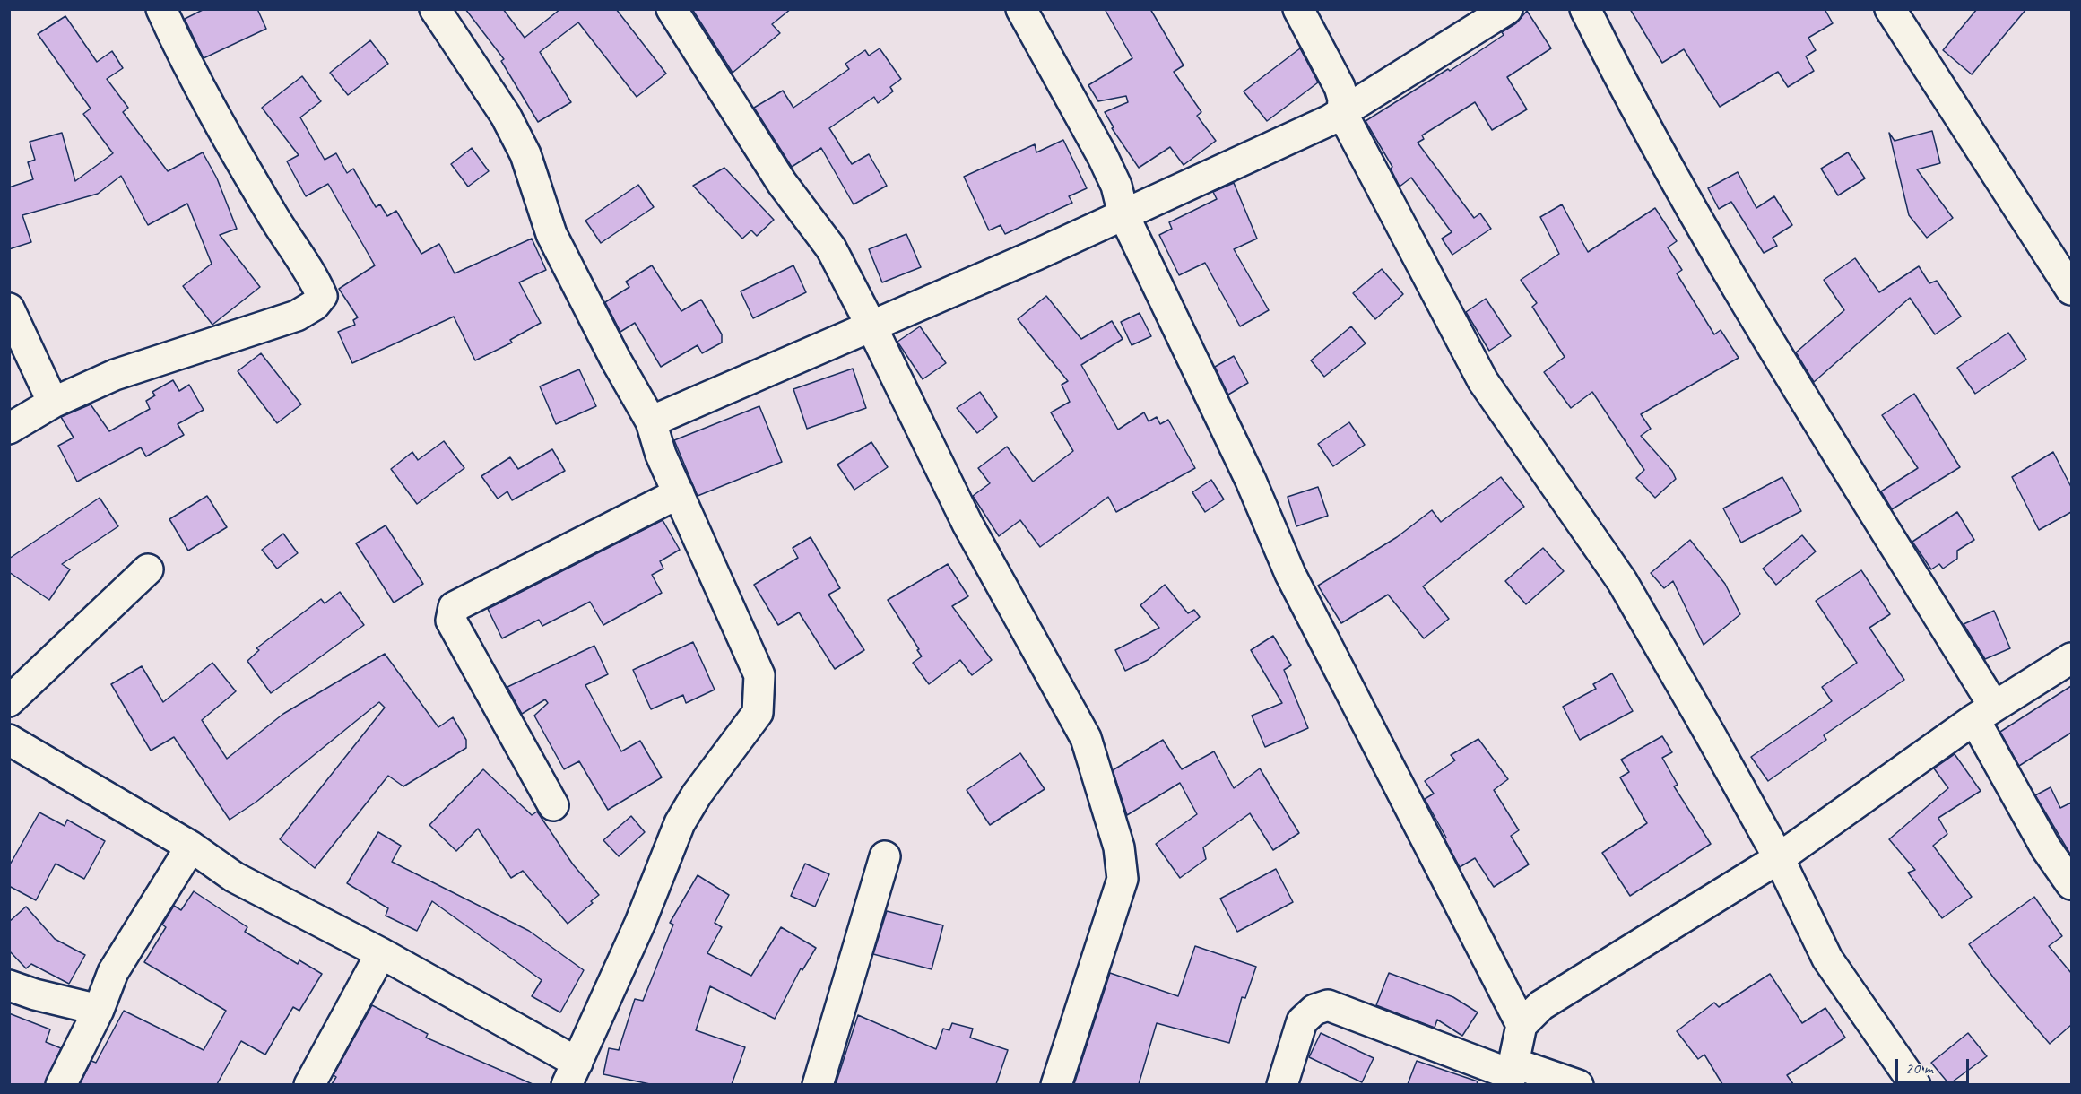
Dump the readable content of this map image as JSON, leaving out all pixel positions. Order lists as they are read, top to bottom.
{
  "scale_bar": "20 m"
}
